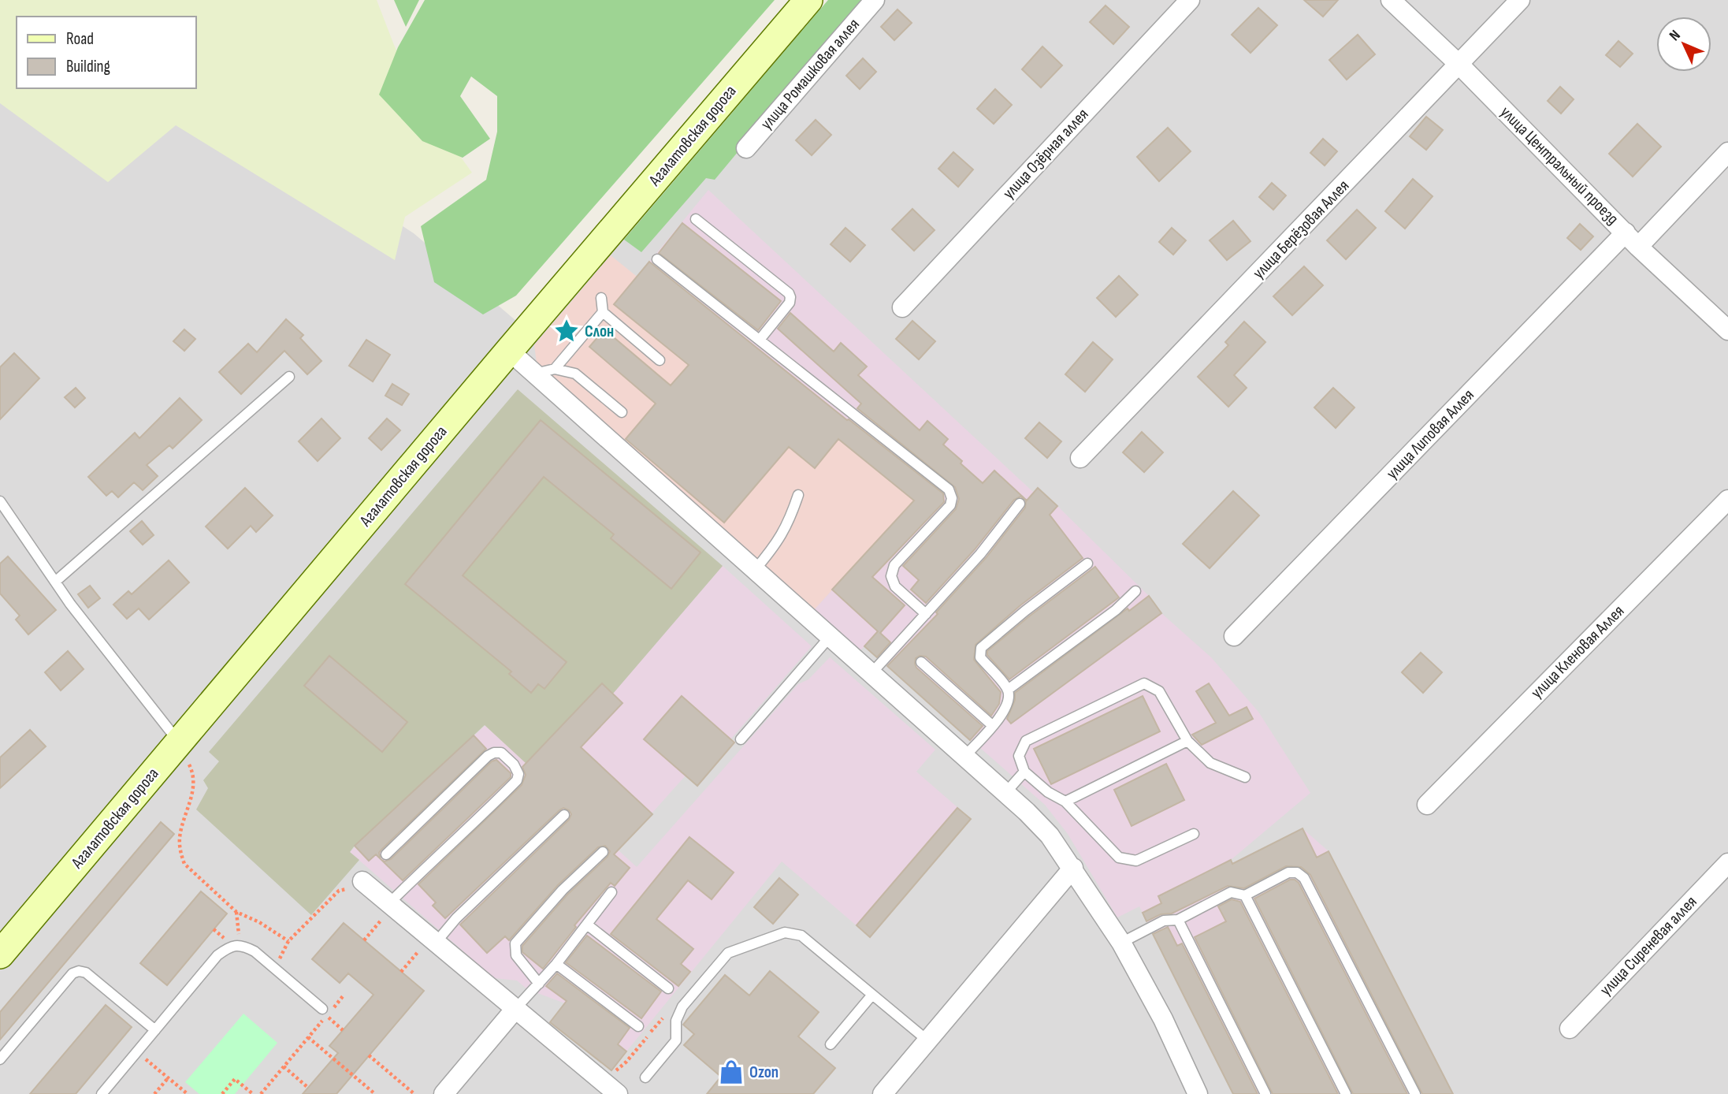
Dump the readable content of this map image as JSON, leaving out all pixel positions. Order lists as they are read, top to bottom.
{
  "streets": {
    "main road": ["Агалатовская дорога"],
    "street": [
      "улица Ромашковая аллея",
      "улица Озёрная аллея",
      "улица Центральный проезд",
      "улица Берёзовая Аллея",
      "улица Липовая Аллея",
      "улица Кленовая Аллея",
      "улица Сиреневая аллея"
    ]
  },
  "crossings": [
    ["улица Центральный проезд", "улица Берёзовая Аллея"],
    ["улица Центральный проезд", "улица Липовая Аллея"]
  ],
  "places": {
    "place": ["Слон"],
    "shop": ["Ozon"]
  },
  "legend": ["Road", "Building"],
  "north": "top left"
}
